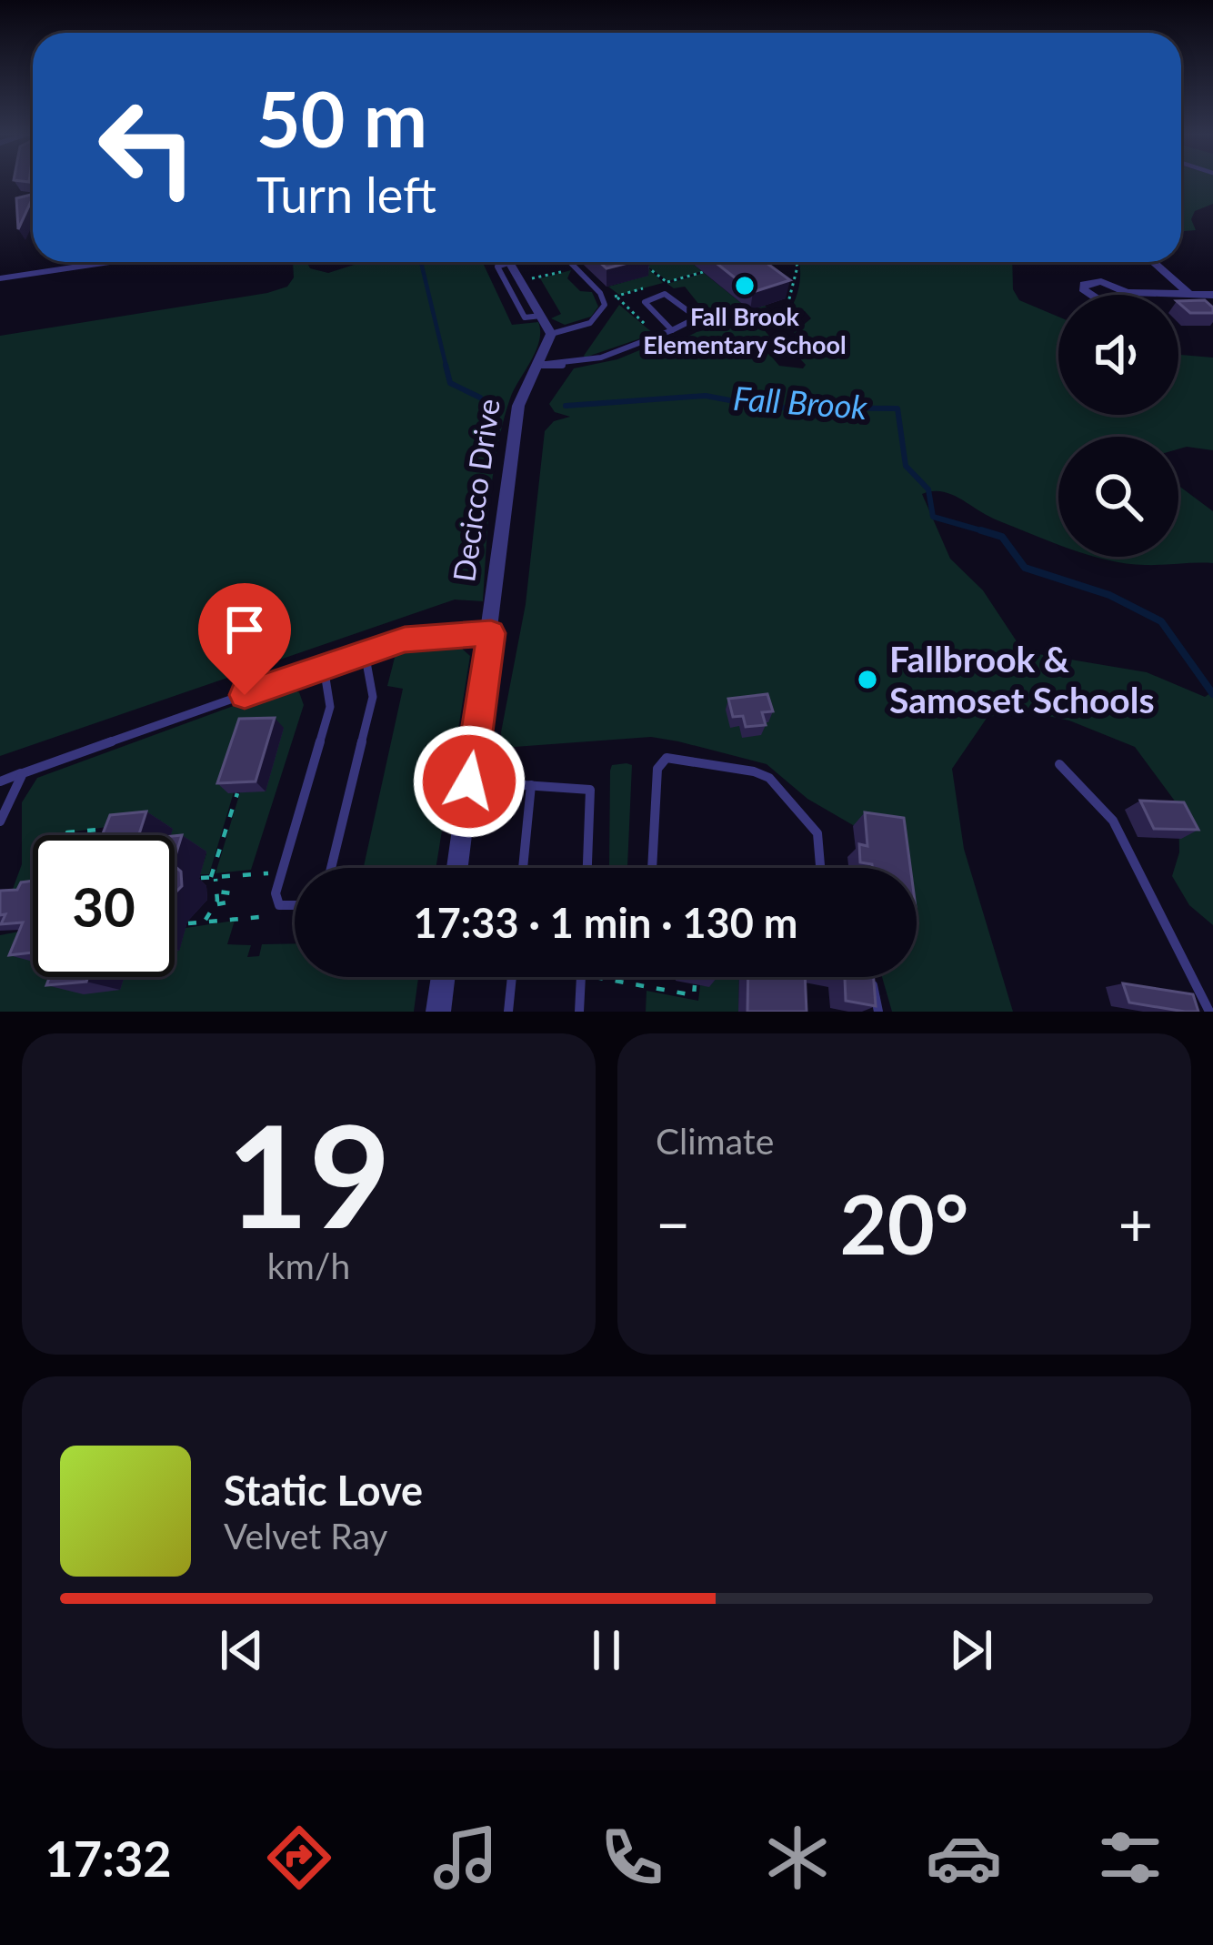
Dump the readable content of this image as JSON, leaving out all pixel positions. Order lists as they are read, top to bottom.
{
  "streets": {
    "street": ["Decicco Drive"]
  },
  "water": ["Fall Brook"],
  "places": ["Fall Brook Elementary School", "Fallbrook & Samoset Schools"],
  "page": {
    "turn": ["50 m", "Turn left"],
    "limit": "30",
    "trip": "17:33 · 1 min · 130 m",
    "tile": [
      ["19", "km/h"],
      "Climate"
    ],
    "heat": ["−", "20°", "+"],
    "song": ["Static Love", "Velvet Ray"],
    "tabs": "17:32"
  }
}
